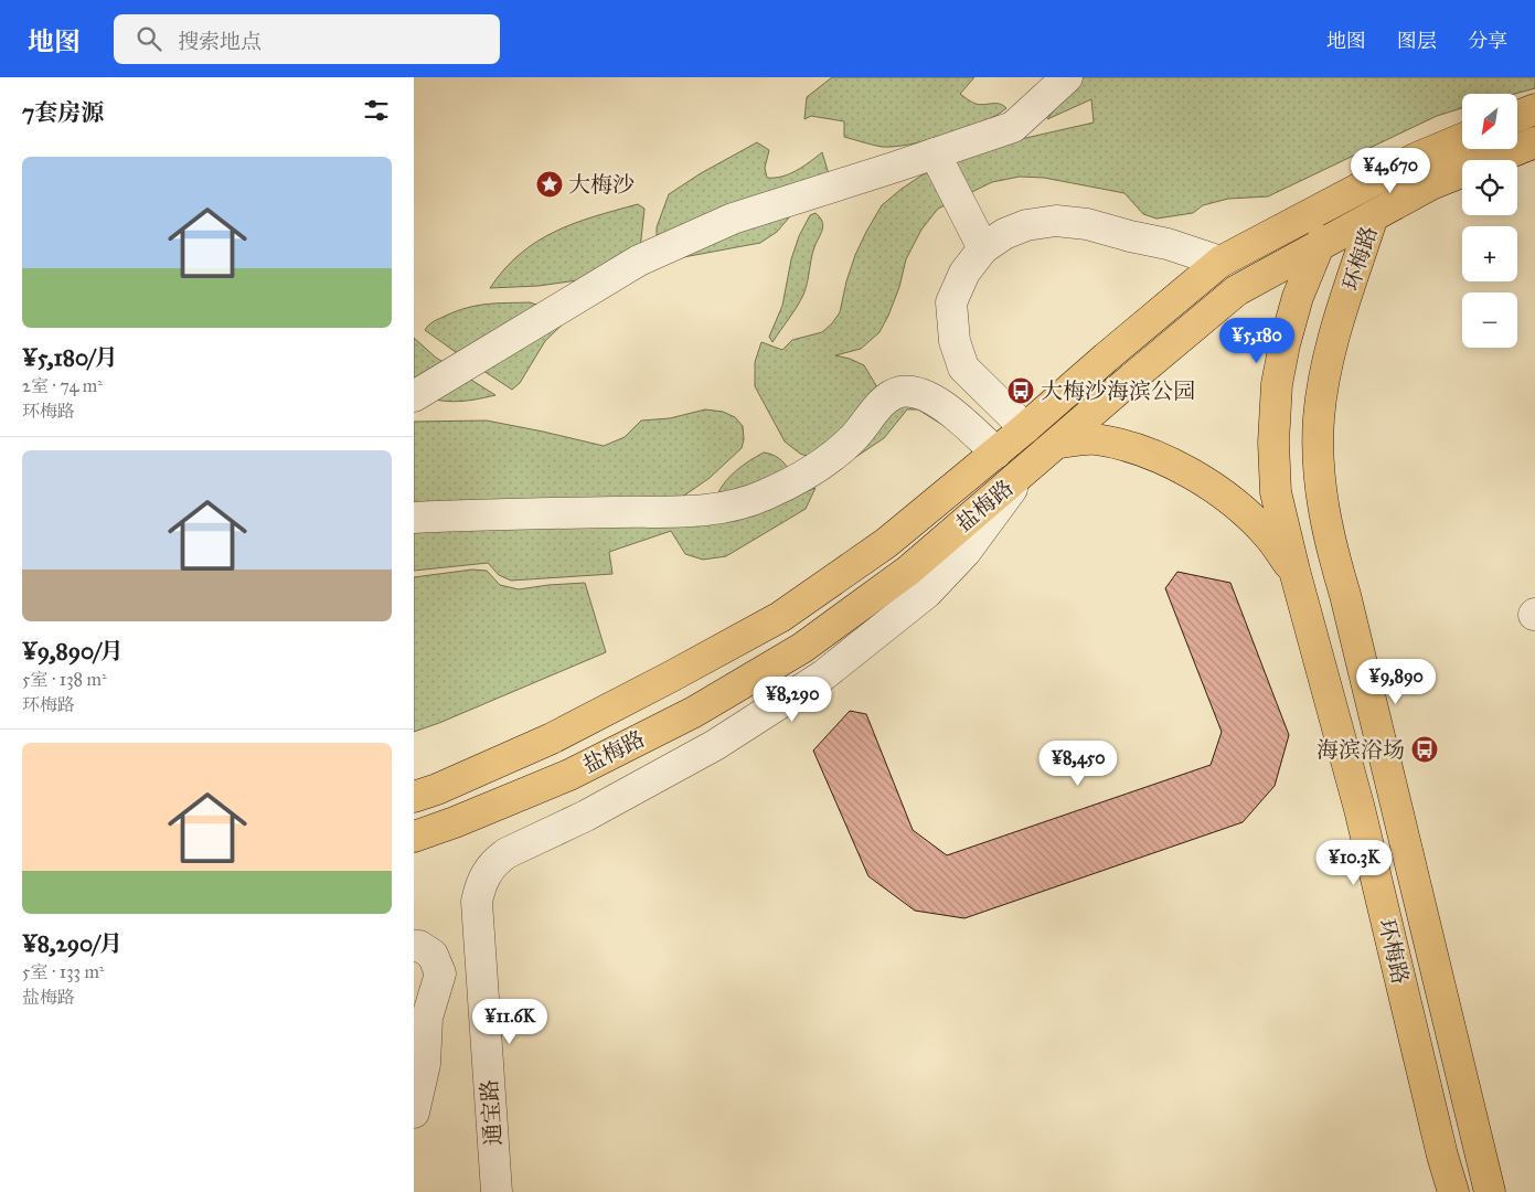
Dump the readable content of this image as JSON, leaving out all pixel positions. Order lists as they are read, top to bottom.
{
  "streets": {
    "main road": ["环梅路", "盐梅路"],
    "street": ["通宝路"]
  },
  "crossings": [
    ["环梅路", "盐梅路"],
    ["盐梅路", "通宝路"]
  ],
  "places": {
    "place": ["大梅沙"],
    "bus stop": ["大梅沙海滨公园", "海滨浴场"]
  },
  "north": "bottom left",
  "page": {
    "header": "地图",
    "search": "搜索地点",
    "nav": ["地图", "图层", "分享"],
    "heading": "7套房源",
    "map_buttons": ["+", "−"],
    "list": [
      {
        "name": "¥5,180/月",
        "note": "2室 · 74 m² · 环梅路"
      },
      {
        "name": "¥9,890/月",
        "note": "5室 · 138 m² · 环梅路"
      },
      {
        "name": "¥8,290/月",
        "note": "5室 · 133 m² · 盐梅路"
      }
    ],
    "price": [
      "¥4,670",
      "¥5,180",
      "¥9,890",
      "¥8,290",
      "¥8,450",
      "¥10.3K",
      "¥11.6K"
    ]
  }
}
